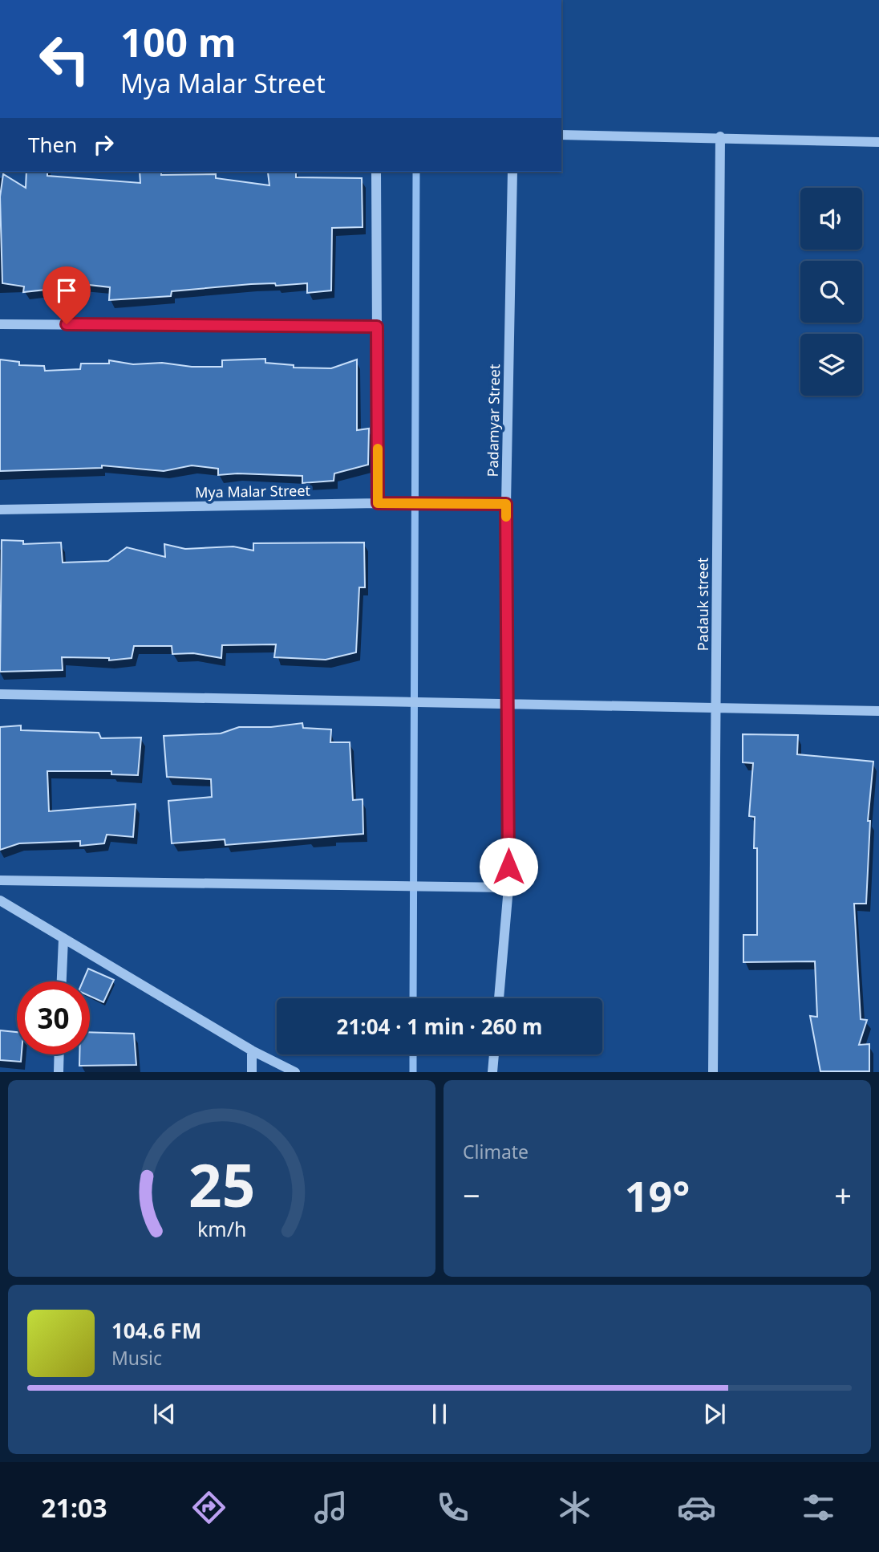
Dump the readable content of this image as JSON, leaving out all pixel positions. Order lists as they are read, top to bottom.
{
  "streets": {
    "street": ["Padamyar Street", "Mya Malar Street", "Padauk street"]
  },
  "crossings": [
    ["Padamyar Street", "Mya Malar Street"]
  ],
  "page": {
    "turn": ["100 m", "Mya Malar Street"],
    "then": "Then",
    "limit": "30",
    "trip": "21:04 · 1 min · 260 m",
    "tile": "Climate",
    "heat": ["−", "19°", "+"],
    "song": ["104.6 FM", "Music"],
    "tabs": "21:03",
    "gauge": ["25", "km/h"]
  }
}
